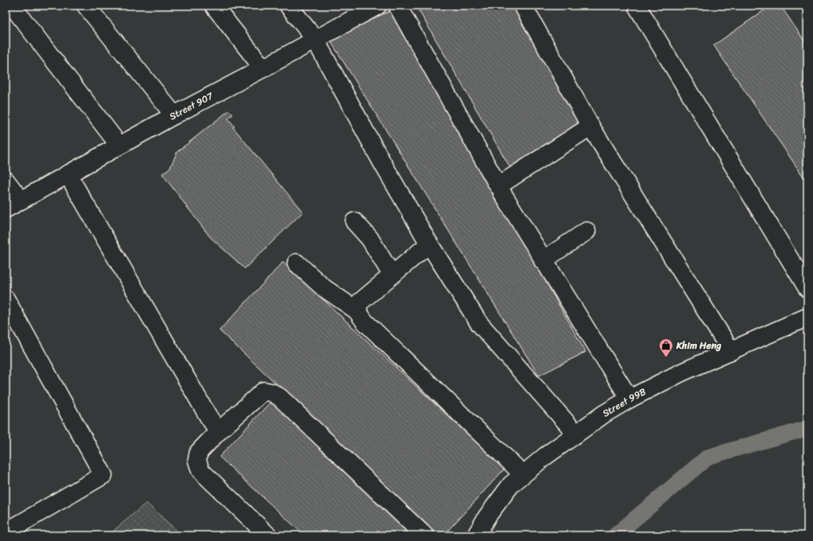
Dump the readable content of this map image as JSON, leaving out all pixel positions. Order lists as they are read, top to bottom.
{
  "streets": {
    "street": ["Street 907", "Street 99B"]
  },
  "places": {
    "shop": ["Khim Heng"]
  }
}
